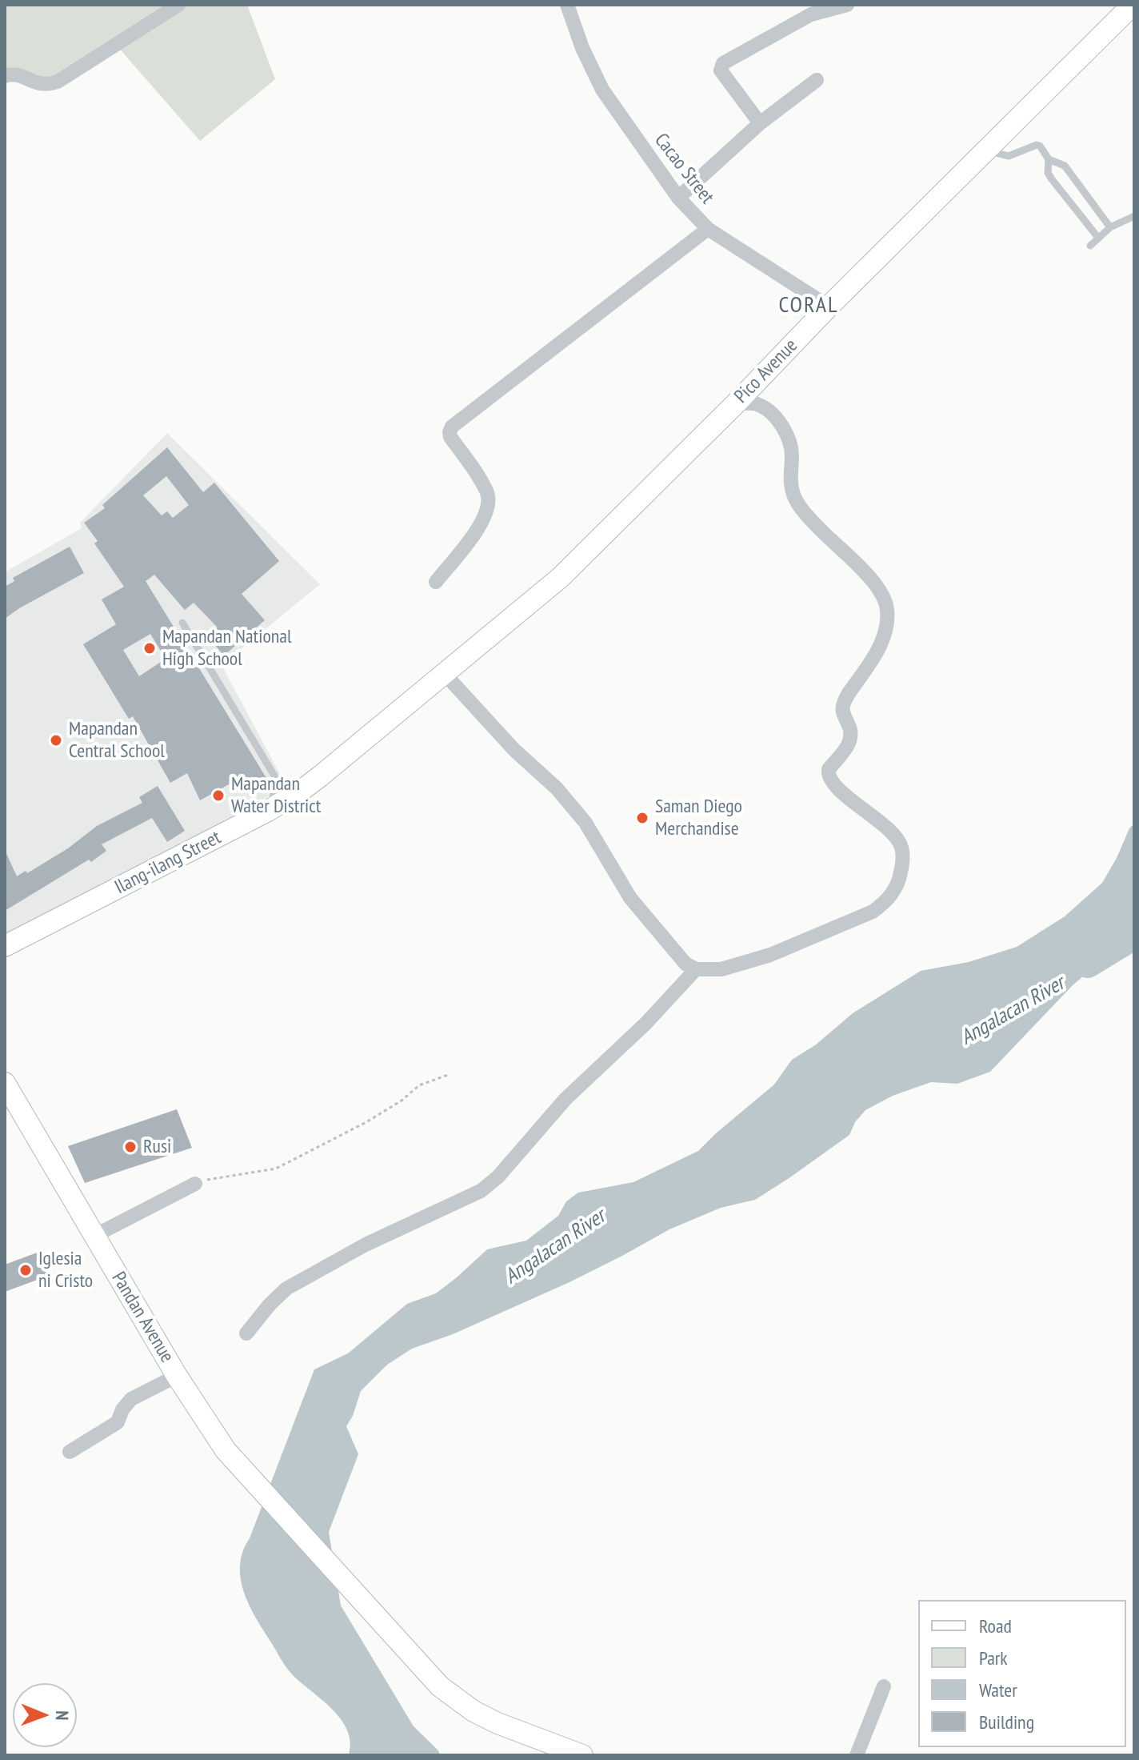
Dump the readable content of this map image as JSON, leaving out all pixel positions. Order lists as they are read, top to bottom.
{
  "streets": {
    "street": [
      "Cacao Street",
      "Pico Avenue",
      "Ilang-ilang Street",
      "Pandan Avenue"
    ]
  },
  "crossings": [
    ["Cacao Street", "Pico Avenue"],
    ["Pico Avenue", "Ilang-ilang Street"]
  ],
  "districts": ["CORAL"],
  "water": ["Angalacan River"],
  "places": [
    "Mapandan National High School",
    "Mapandan Central School",
    "Mapandan Water District",
    "Saman Diego Merchandise",
    "Rusi",
    "Iglesia ni Cristo"
  ],
  "legend": [
    "Road",
    "Park",
    "Water",
    "Building"
  ],
  "north": "right"
}
